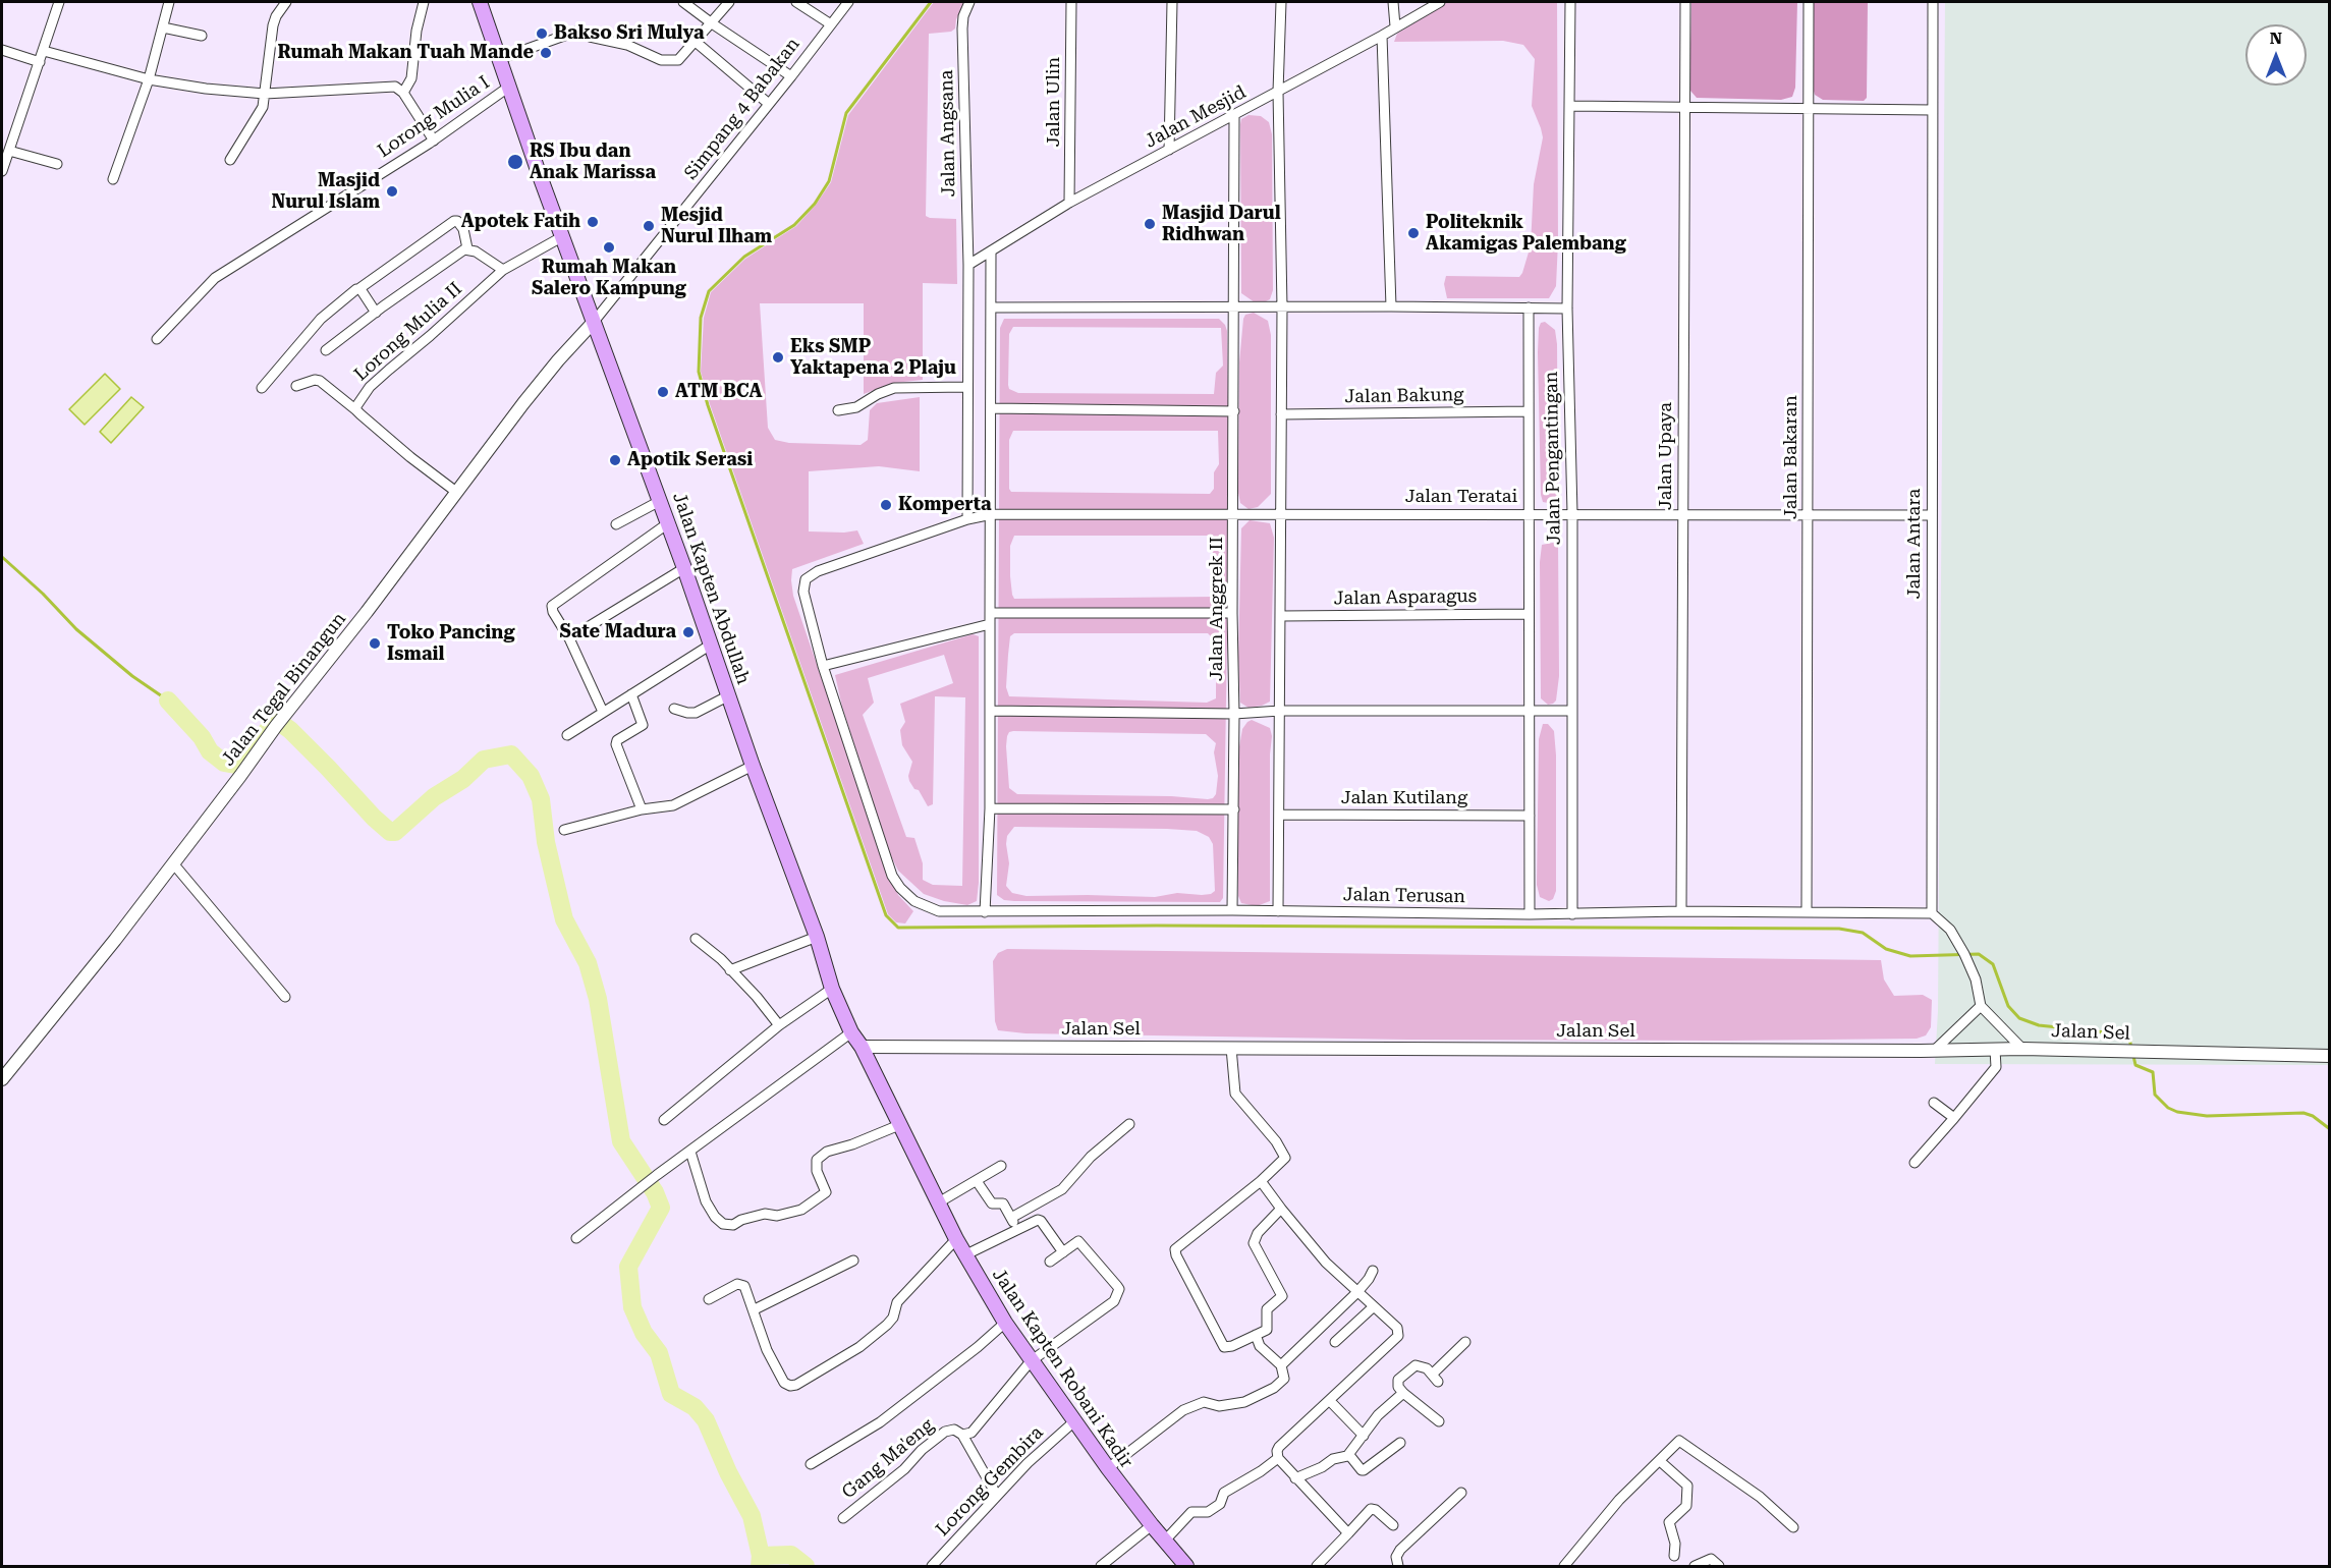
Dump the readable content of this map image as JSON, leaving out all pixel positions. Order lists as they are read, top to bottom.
{
  "streets": {
    "main road": ["Jalan Kapten Abdullah", "Jalan Kapten Robani Kadir"],
    "street": [
      "Jalan Ulin",
      "Simpang 4 Babakan",
      "Lorong Mulia I",
      "Jalan Mesjid",
      "Jalan Angsana",
      "Lorong Mulia II",
      "Jalan Bakung",
      "Jalan Upaya",
      "Jalan Bakaran",
      "Jalan Pengantingan",
      "Jalan Teratai",
      "Jalan Antara",
      "Jalan Asparagus",
      "Jalan Anggrek II",
      "Jalan Tegal Binangun",
      "Jalan Kutilang",
      "Jalan Terusan",
      "Jalan Sel",
      "Gang Ma'eng",
      "Lorong Gembira"
    ]
  },
  "crossings": [
    ["Jalan Ulin", "Jalan Mesjid"],
    ["Simpang 4 Babakan", "Jalan Kapten Abdullah"],
    ["Simpang 4 Babakan", "Jalan Tegal Binangun"],
    ["Lorong Mulia I", "Jalan Kapten Abdullah"],
    ["Jalan Mesjid", "Jalan Angsana"],
    ["Jalan Mesjid", "Jalan Anggrek II"],
    ["Jalan Angsana", "Jalan Teratai"],
    ["Lorong Mulia II", "Jalan Kapten Abdullah"],
    ["Lorong Mulia II", "Jalan Tegal Binangun"],
    ["Jalan Upaya", "Jalan Teratai"],
    ["Jalan Upaya", "Jalan Terusan"],
    ["Jalan Bakaran", "Jalan Teratai"],
    ["Jalan Bakaran", "Jalan Terusan"],
    ["Jalan Pengantingan", "Jalan Teratai"],
    ["Jalan Pengantingan", "Jalan Terusan"],
    ["Jalan Teratai", "Jalan Antara"],
    ["Jalan Teratai", "Jalan Anggrek II"],
    ["Jalan Teratai", "Jalan Terusan"],
    ["Jalan Antara", "Jalan Terusan"],
    ["Jalan Kapten Abdullah", "Jalan Tegal Binangun"],
    ["Jalan Kapten Abdullah", "Jalan Sel"],
    ["Jalan Kapten Abdullah", "Jalan Kapten Robani Kadir"],
    ["Jalan Anggrek II", "Jalan Terusan"],
    ["Jalan Sel", "Jalan Kapten Robani Kadir"],
    ["Jalan Kapten Robani Kadir", "Gang Ma'eng"],
    ["Jalan Kapten Robani Kadir", "Lorong Gembira"]
  ],
  "places": [
    "Bakso Sri Mulya",
    "Rumah Makan Tuah Mande",
    "RS Ibu dan Anak Marissa",
    "Masjid Nurul Islam",
    "Apotek Fatih",
    "Masjid Darul Ridhwan",
    "Mesjid Nurul Ilham",
    "Politeknik Akamigas Palembang",
    "Rumah Makan Salero Kampung",
    "Eks SMP Yaktapena 2 Plaju",
    "ATM BCA",
    "Apotik Serasi",
    "Komperta",
    "Sate Madura",
    "Toko Pancing Ismail"
  ],
  "north": "top"
}
